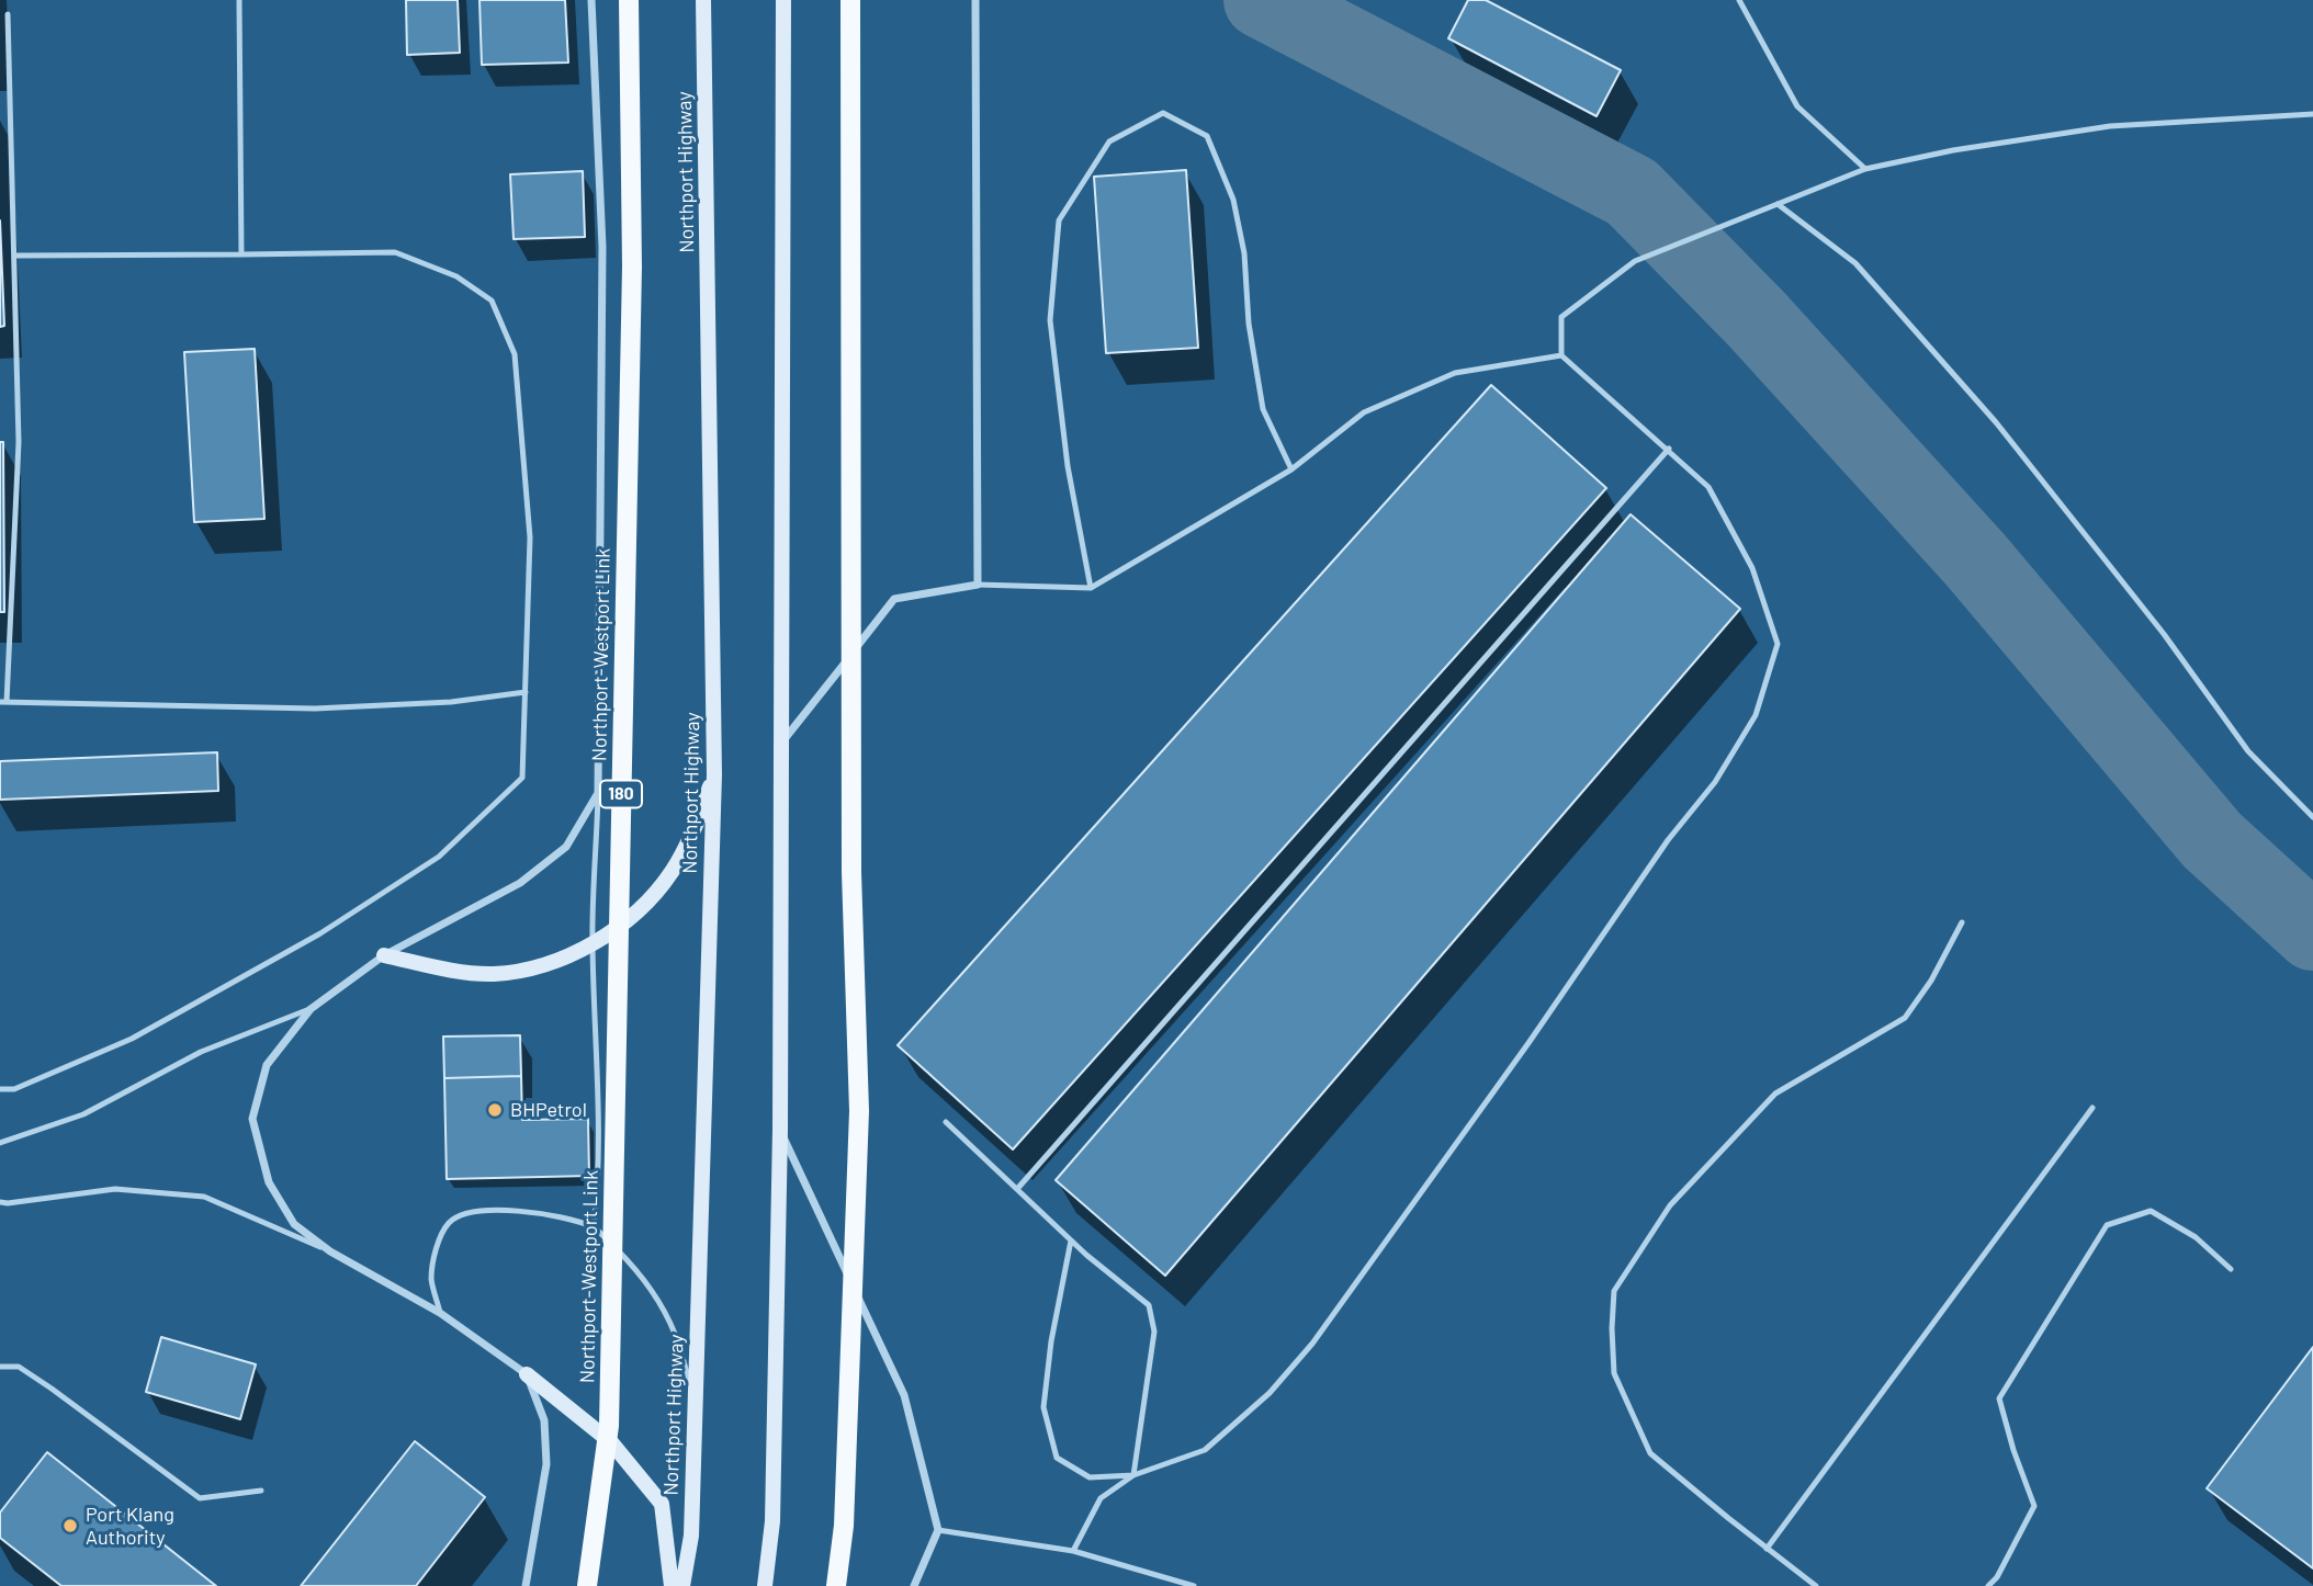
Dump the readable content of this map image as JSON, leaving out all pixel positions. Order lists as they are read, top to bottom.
{
  "streets": {
    "main road": ["Northport Highway", "Northport-Westport Link", "180"]
  },
  "places": ["BHPetrol", "Port Klang Authority"]
}
